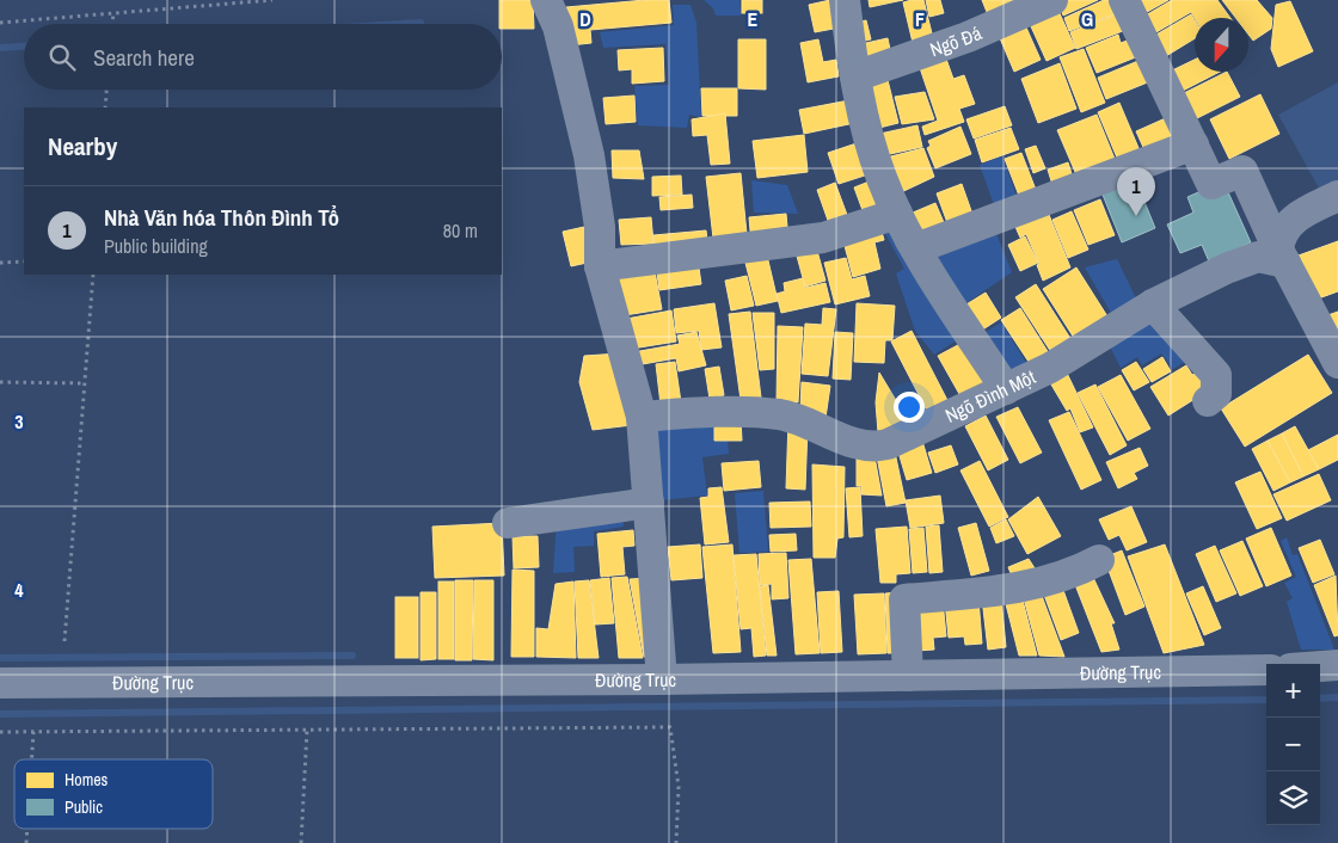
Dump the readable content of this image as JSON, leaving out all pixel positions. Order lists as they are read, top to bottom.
{
  "streets": {
    "street": ["Ngõ Đá", "Ngõ Đình Một", "Đường Trục"]
  },
  "legend": ["Homes", "Public"],
  "north": "bottom",
  "page": {
    "search": "Search here",
    "heading": "Nearby",
    "pins": "1",
    "list": [
      {
        "mark": "1",
        "name": "Nhà Văn hóa Thôn Đình Tổ",
        "note": "Public building",
        "value": "80 m"
      }
    ],
    "map_buttons": ["+", "−"]
  },
  "grid": {
    "columns": [
      "D",
      "E",
      "F",
      "G"
    ],
    "rows": ["3", "4"]
  }
}
